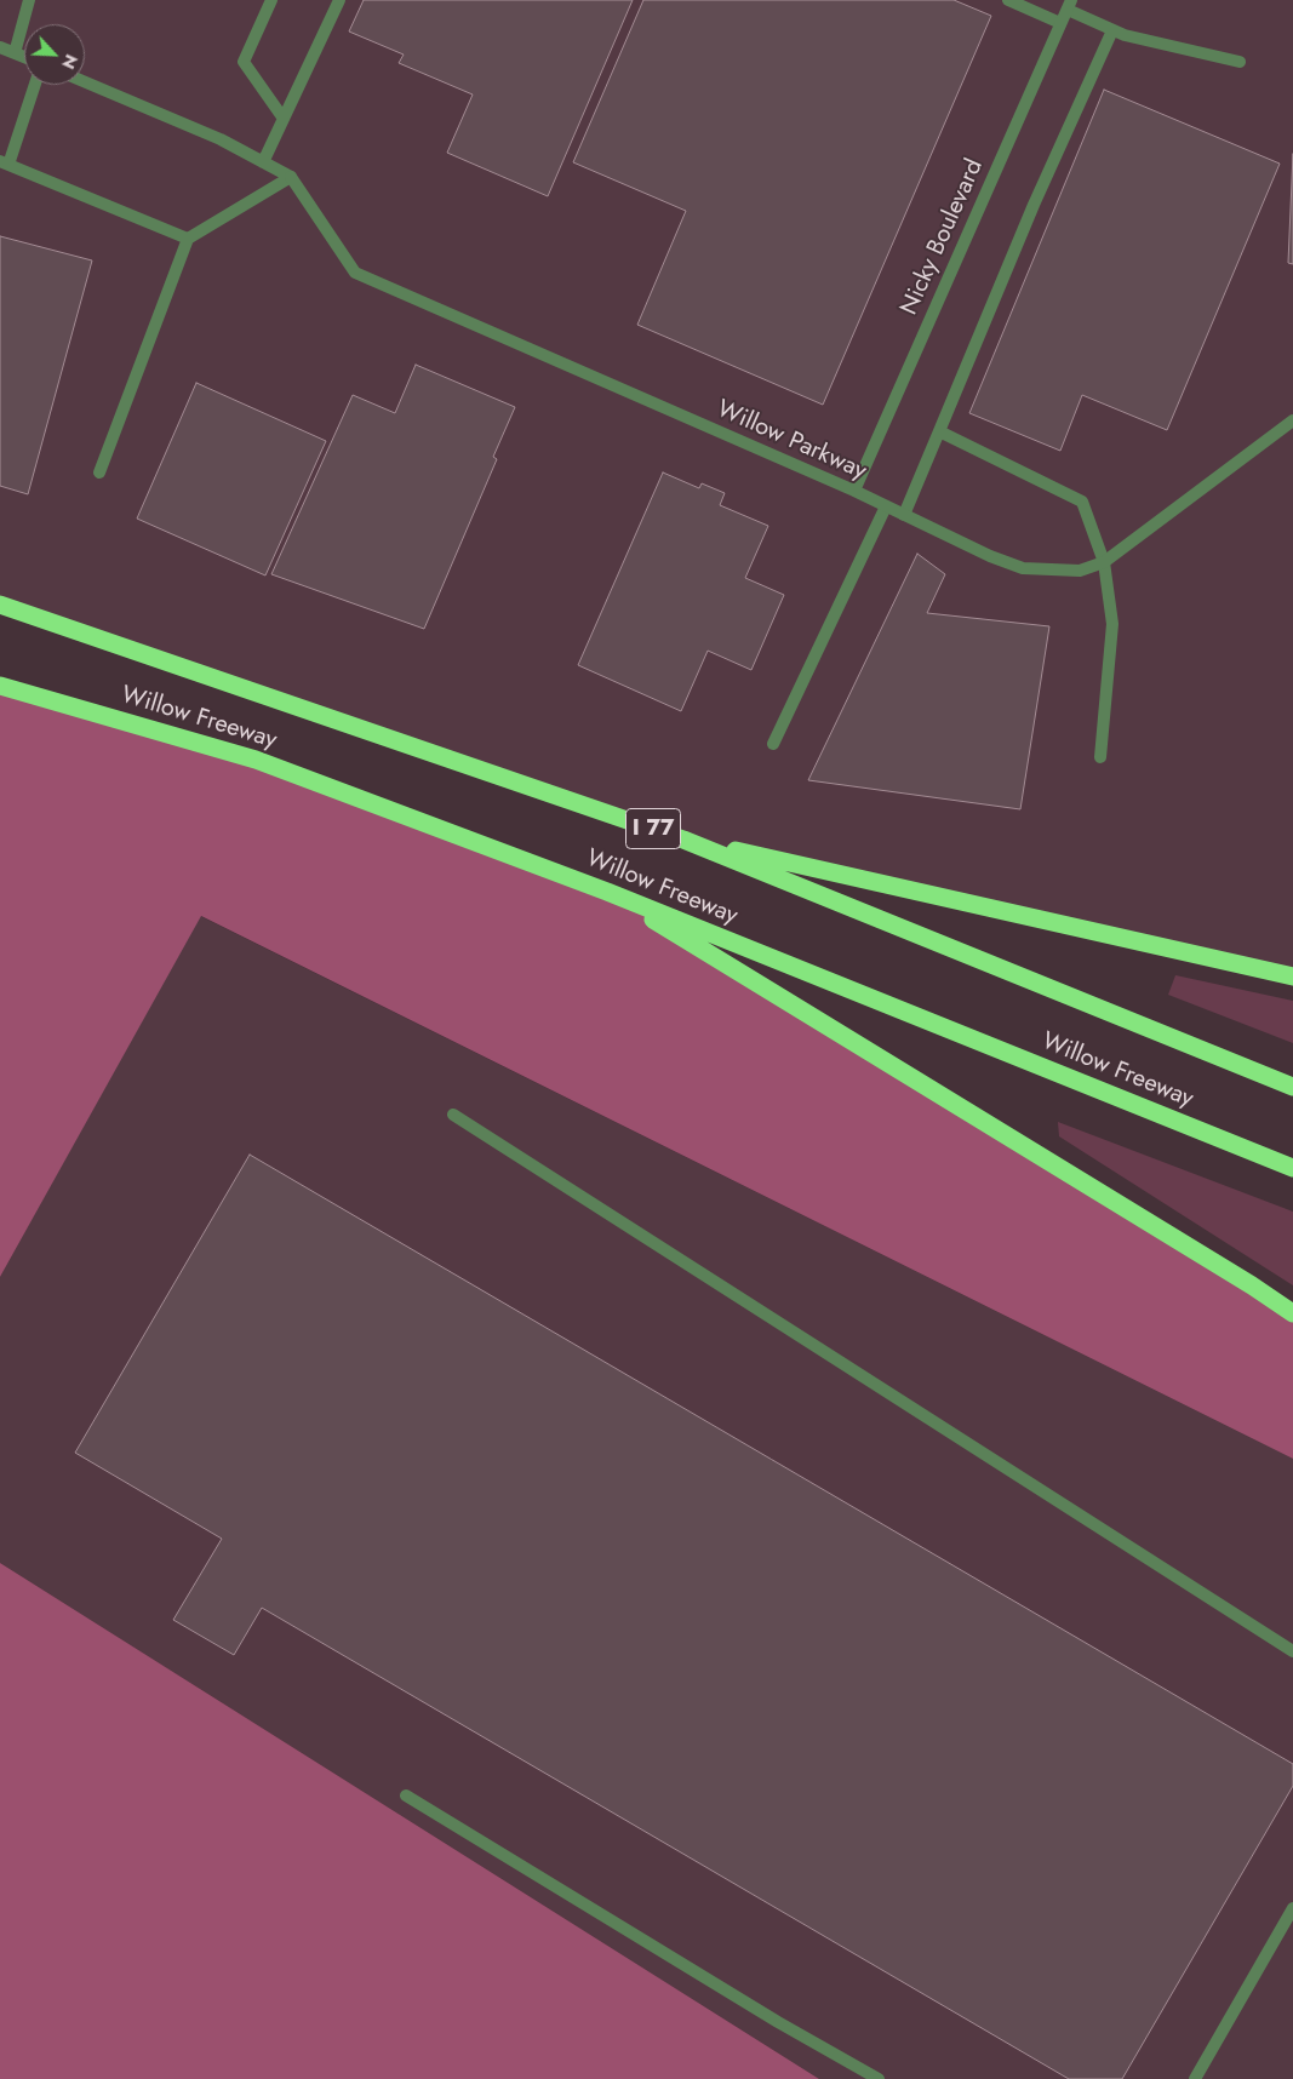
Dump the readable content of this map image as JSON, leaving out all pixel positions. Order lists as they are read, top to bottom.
{
  "streets": {
    "highway": ["Willow Freeway", "I 77"],
    "street": ["Nicky Boulevard", "Willow Parkway"]
  },
  "crossings": [
    ["Nicky Boulevard", "Willow Parkway"]
  ],
  "north": "bottom right"
}
